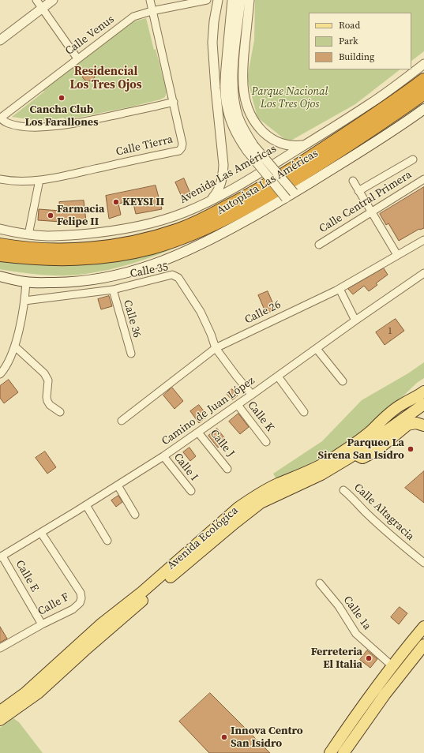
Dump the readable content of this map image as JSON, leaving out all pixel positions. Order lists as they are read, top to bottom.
{
  "streets": {
    "highway": ["Autopista Las Américas"],
    "main road": ["Avenida Ecológica"],
    "street": [
      "Calle Venus",
      "Calle Tierra",
      "Avenida Las Américas",
      "Calle Central Primera",
      "Calle 35",
      "Calle 26",
      "Calle 36",
      "Camino de Juan López",
      "Calle K",
      "Calle J",
      "Calle I",
      "Calle Altagracia",
      "Calle E",
      "Calle F",
      "Calle 1a"
    ]
  },
  "crossings": [
    ["Calle Venus", "Calle Tierra"],
    ["Calle 35", "Calle 26"],
    ["Calle 35", "Calle 36"],
    ["Calle 35", "Camino de Juan López"],
    ["Camino de Juan López", "Calle K"],
    ["Camino de Juan López", "Calle J"],
    ["Camino de Juan López", "Calle I"],
    ["Camino de Juan López", "Calle E"],
    ["Camino de Juan López", "Calle F"],
    ["Calle E", "Calle F"]
  ],
  "districts": ["Residencial Los Tres Ojos"],
  "parks": ["Parque Nacional Los Tres Ojos"],
  "places": [
    "Cancha Club Los Farallones",
    "KEYSI II",
    "Farmacia Felipe II",
    "Parqueo La Sirena San Isidro",
    "Ferreteria El Italia",
    "Innova Centro San Isidro"
  ],
  "house_numbers": ["1"],
  "legend": ["Road", "Park", "Building"]
}
